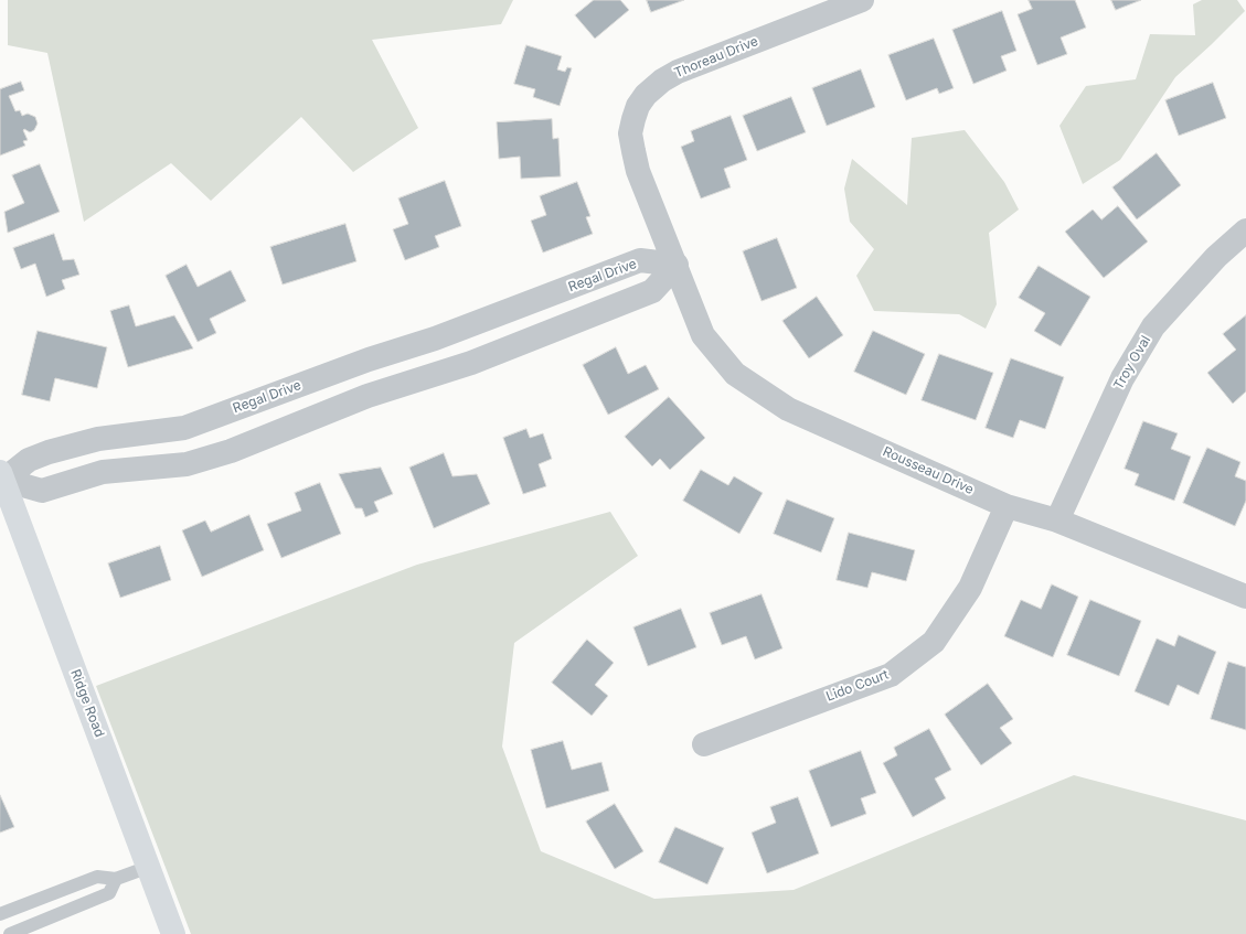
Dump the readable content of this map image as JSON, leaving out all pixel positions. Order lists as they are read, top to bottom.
{
  "streets": {
    "main road": ["Ridge Road"],
    "street": [
      "Thoreau Drive",
      "Regal Drive",
      "Troy Oval",
      "Rousseau Drive",
      "Lido Court"
    ]
  },
  "crossings": [
    ["Thoreau Drive", "Regal Drive"],
    ["Thoreau Drive", "Rousseau Drive"],
    ["Regal Drive", "Rousseau Drive"],
    ["Regal Drive", "Ridge Road"],
    ["Troy Oval", "Rousseau Drive"],
    ["Rousseau Drive", "Lido Court"]
  ]
}
